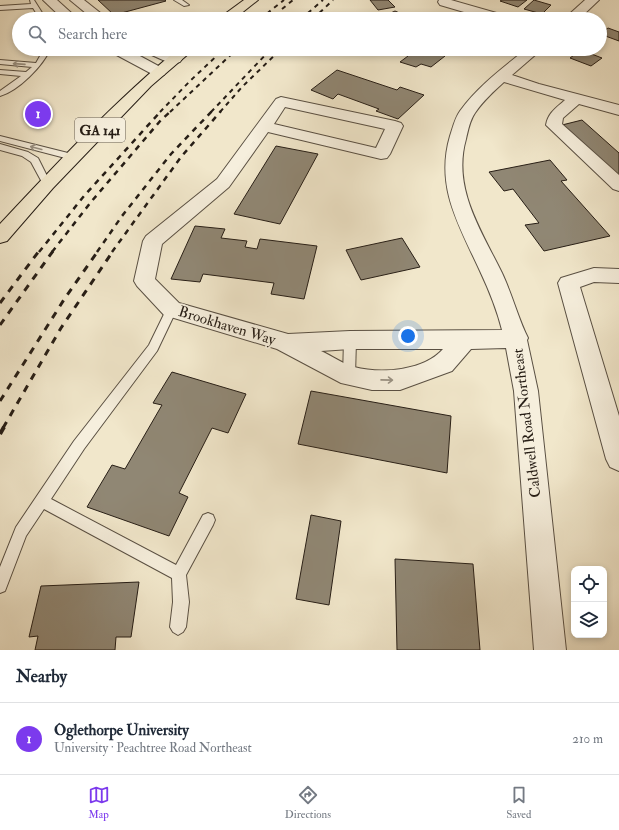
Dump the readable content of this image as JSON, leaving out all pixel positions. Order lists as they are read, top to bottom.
{
  "streets": {
    "highway": ["GA 141"],
    "street": ["Brookhaven Way", "Caldwell Road Northeast"]
  },
  "crossings": [
    ["Brookhaven Way", "Caldwell Road Northeast"]
  ],
  "page": {
    "search": "Search here",
    "pins": "1",
    "heading": "Nearby",
    "list": [
      {
        "mark": "1",
        "name": "Oglethorpe University",
        "note": "University · Peachtree Road Northeast",
        "value": "210 m"
      }
    ],
    "nav": ["Map", "Directions", "Saved"]
  }
}
